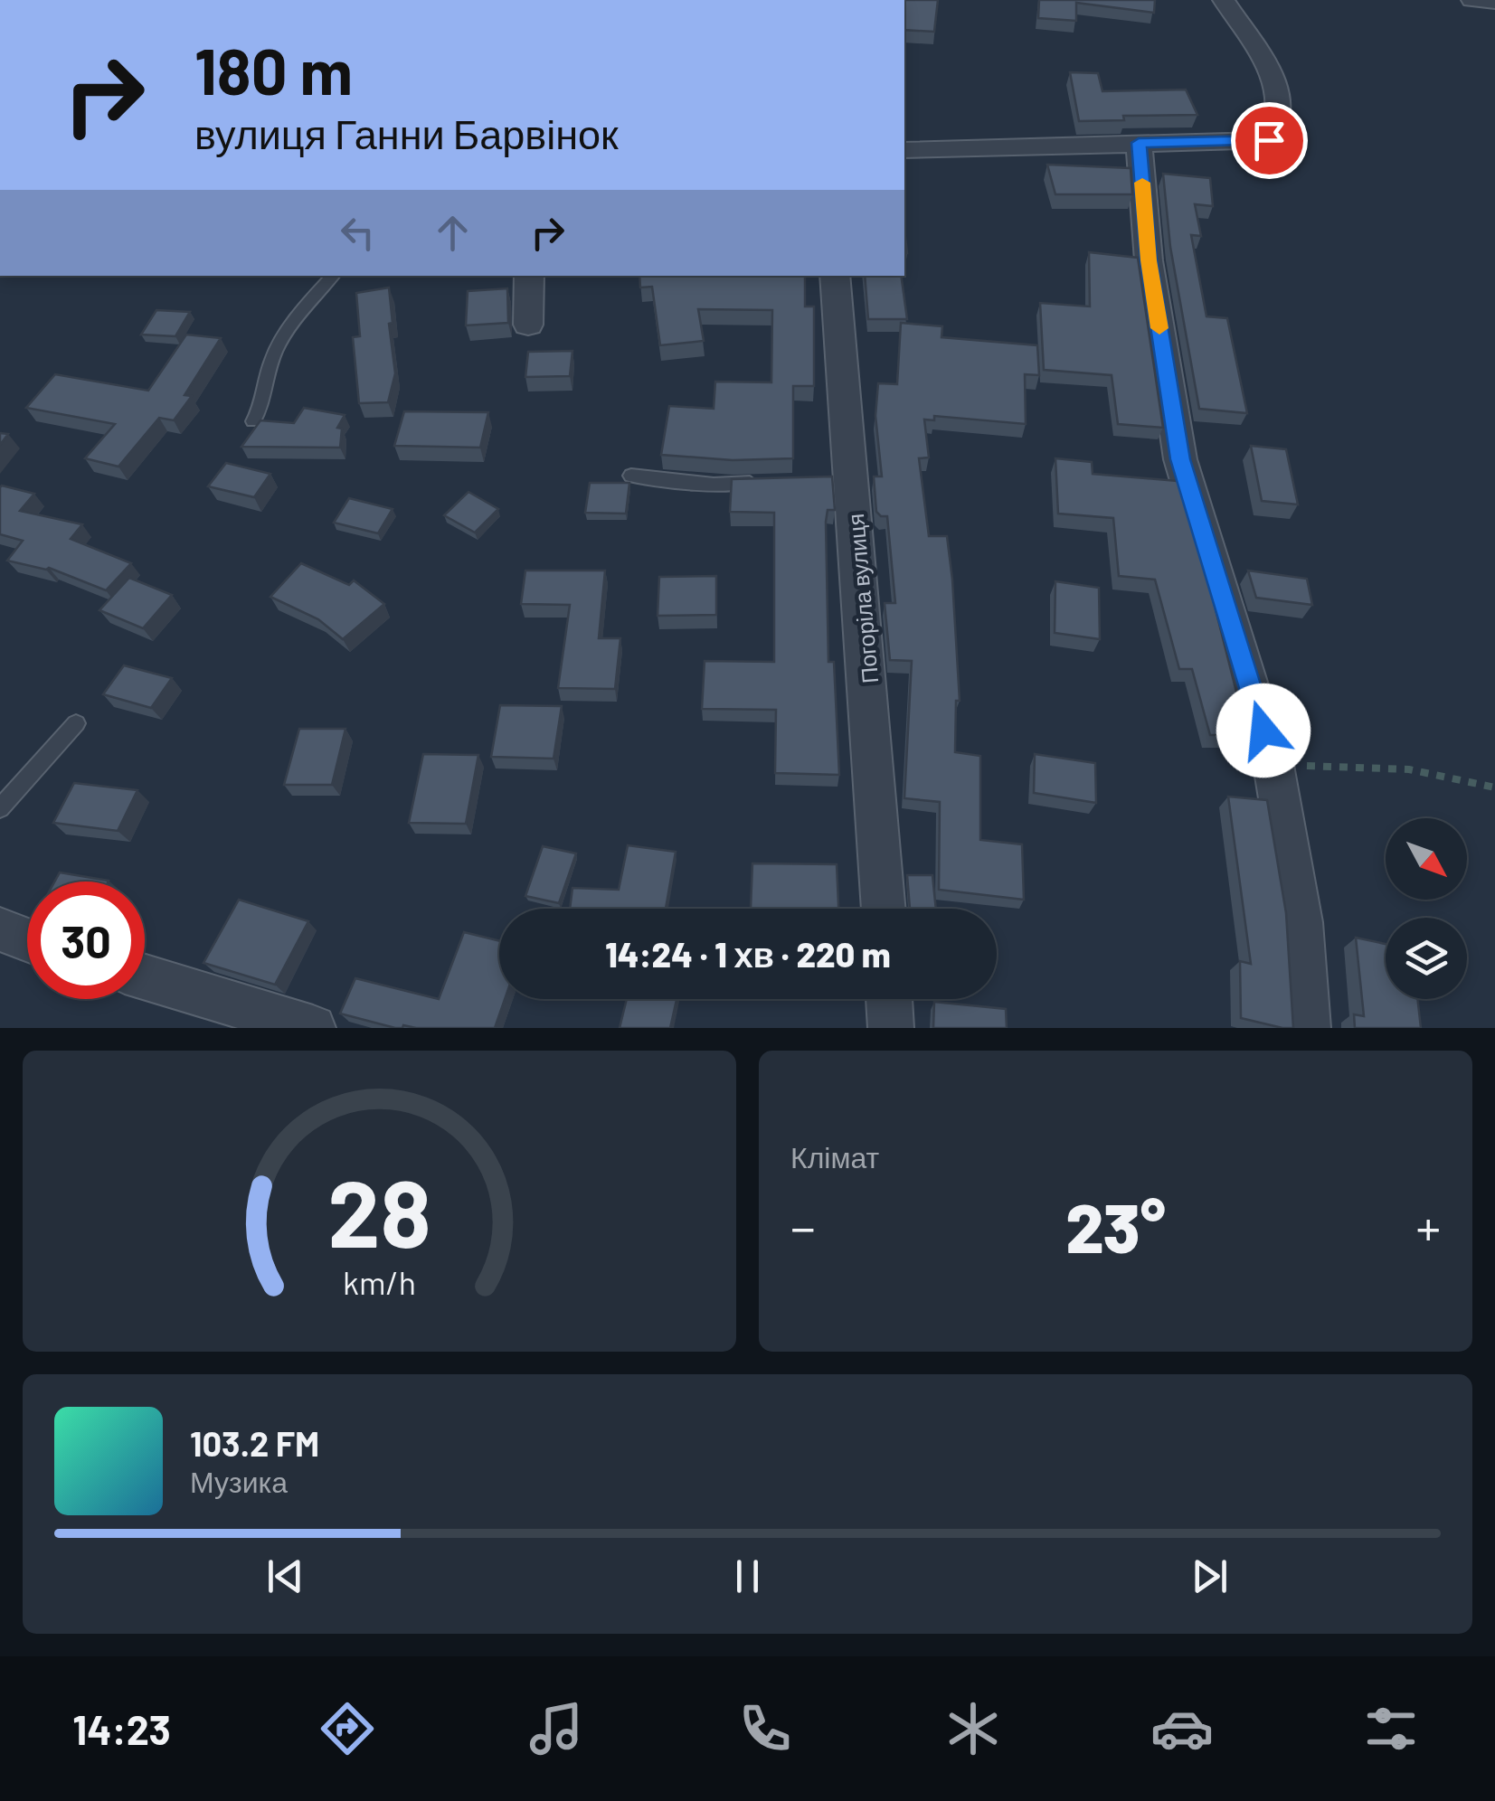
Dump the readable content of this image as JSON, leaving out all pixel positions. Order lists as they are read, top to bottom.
{
  "streets": {
    "street": ["Погоріла вулиця"]
  },
  "north": "bottom right",
  "page": {
    "turn": ["180 m", "вулиця Ганни Барвінок"],
    "limit": "30",
    "trip": "14:24 · 1 хв · 220 m",
    "tile": "Клімат",
    "heat": ["−", "23°", "+"],
    "song": ["103.2 FM", "Музика"],
    "tabs": "14:23",
    "gauge": ["28", "km/h"]
  }
}
